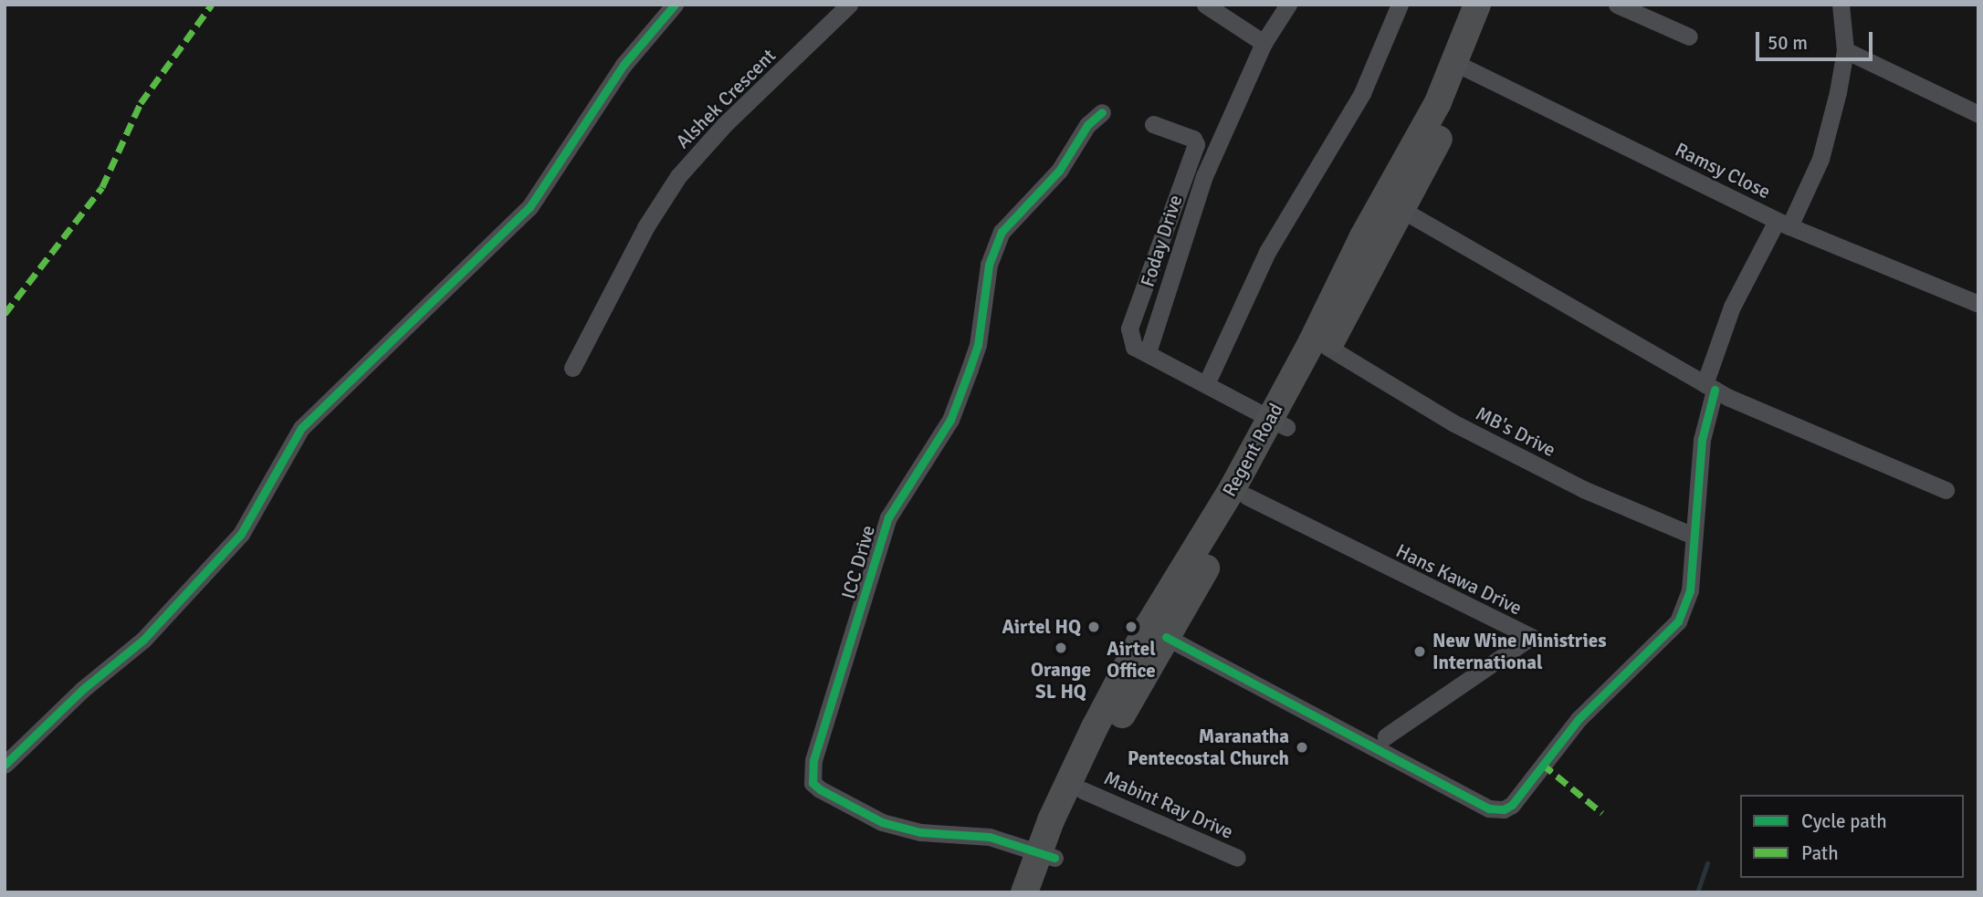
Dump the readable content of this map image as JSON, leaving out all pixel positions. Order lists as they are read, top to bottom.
{
  "streets": {
    "main road": ["Regent Road"],
    "street": [
      "Alshek Crescent",
      "Ramsy Close",
      "Foday Drive",
      "MB's Drive",
      "ICC Drive",
      "Hans Kawa Drive",
      "Mabint Ray Drive"
    ]
  },
  "crossings": [
    ["Ramsy Close", "Regent Road"],
    ["MB's Drive", "Regent Road"],
    ["Regent Road", "ICC Drive"],
    ["Regent Road", "Hans Kawa Drive"],
    ["Regent Road", "Mabint Ray Drive"]
  ],
  "places": [
    "Airtel HQ",
    "Airtel Office",
    "Orange SL HQ",
    "New Wine Ministries International",
    "Maranatha Pentecostal Church"
  ],
  "legend": ["Cycle path", "Path"],
  "scale_bar": "50 m"
}
